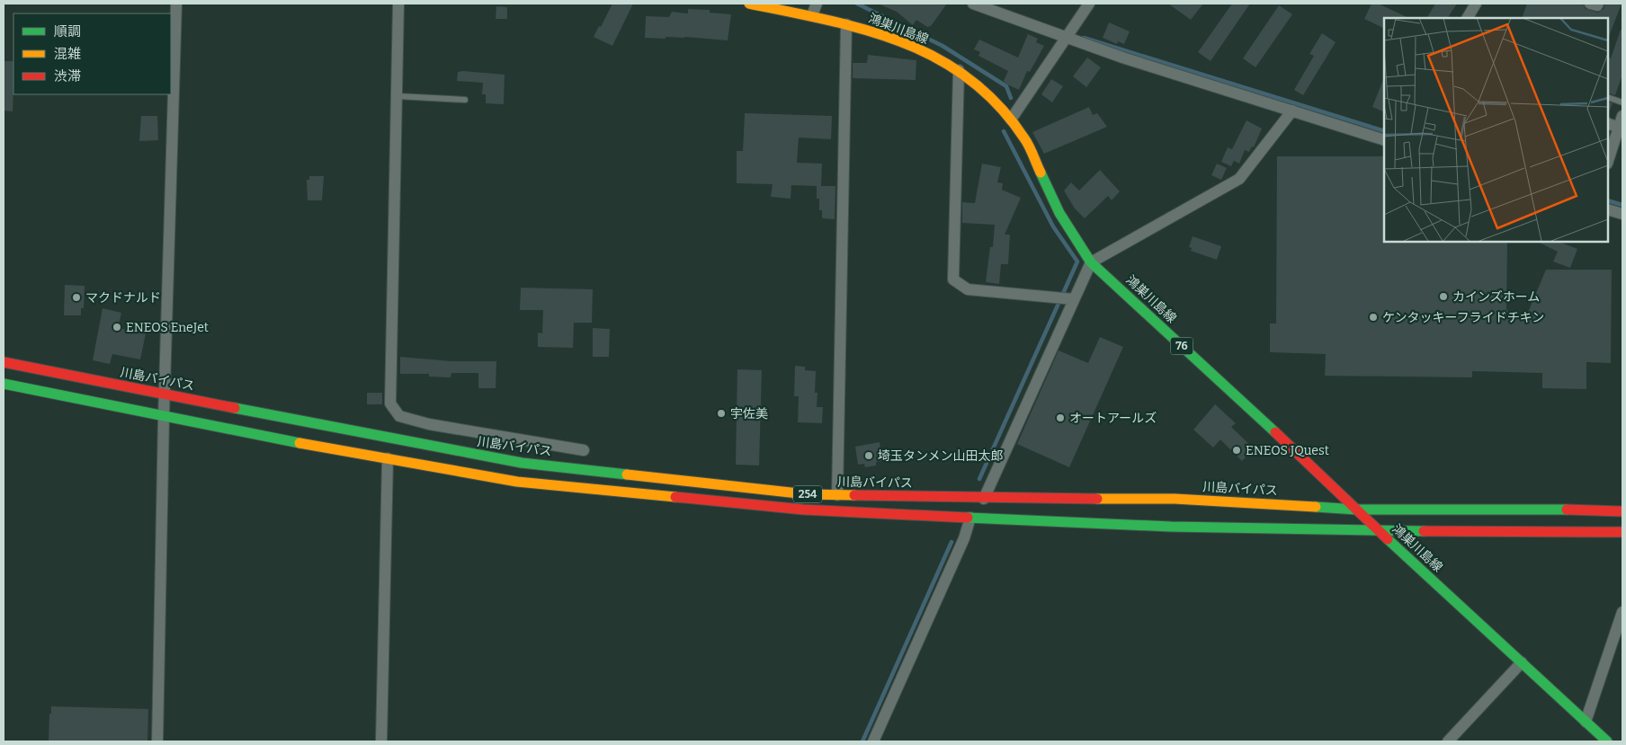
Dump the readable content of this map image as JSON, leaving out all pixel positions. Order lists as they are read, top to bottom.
{
  "streets": {
    "main road": [
      "鴻巣川島線",
      "76",
      "川島バイパス",
      "254"
    ]
  },
  "crossings": [
    ["鴻巣川島線", "川島バイパス"],
    ["鴻巣川島線", "254"]
  ],
  "places": [
    "カインズホーム",
    "マクドナルド",
    "ケンタッキーフライドチキン",
    "ENEOS EneJet",
    "宇佐美",
    "オートアールズ",
    "ENEOS JQuest",
    "埼玉タンメン山田太郎"
  ],
  "legend": ["順調", "混雑", "渋滞"]
}
